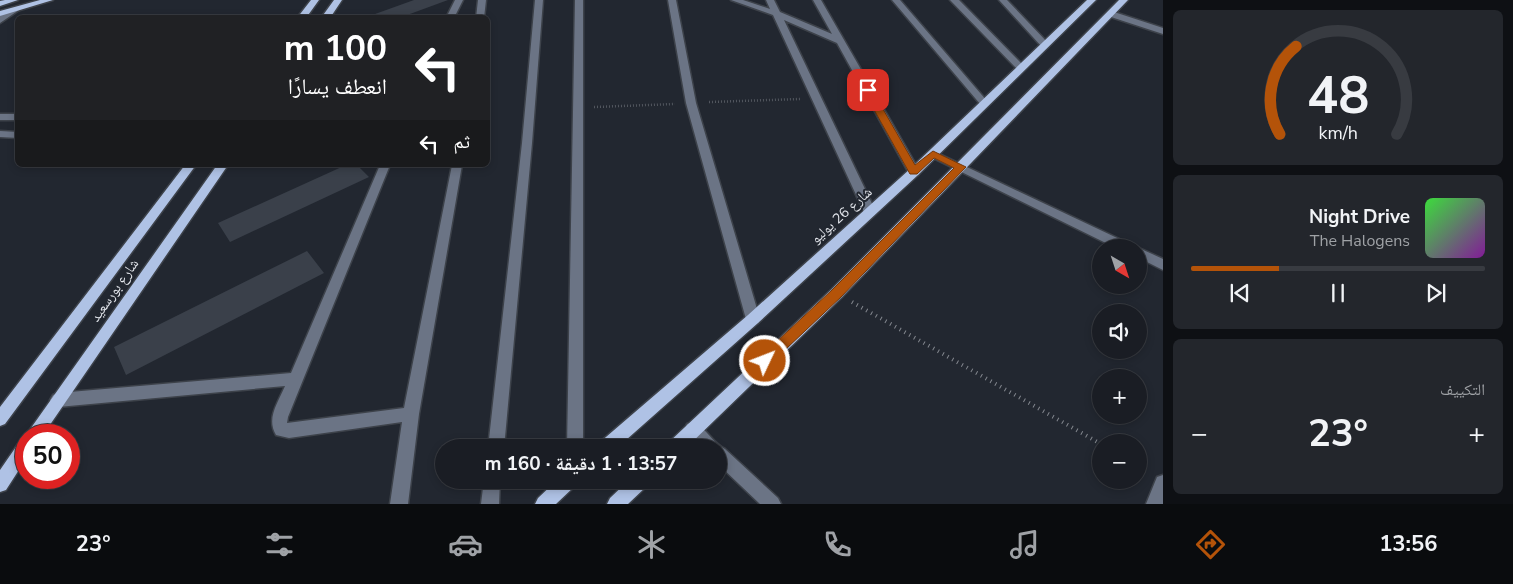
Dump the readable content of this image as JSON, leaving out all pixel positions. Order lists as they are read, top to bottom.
{
  "streets": {
    "main road": ["شارع 26 يوليو", "شارع بورسعيد"]
  },
  "north": "bottom right",
  "page": {
    "turn": ["100 m", "انعطف يسارًا"],
    "then": "ثم",
    "song": ["Night Drive", "The Halogens"],
    "map_buttons": ["+", "−"],
    "tile": "التكييف",
    "heat": ["−", "23°", "+"],
    "limit": "50",
    "trip": "13:57 · 1 دقيقة · 160 m",
    "tabs": ["13:56", "23°"],
    "gauge": ["48", "km/h"]
  }
}
